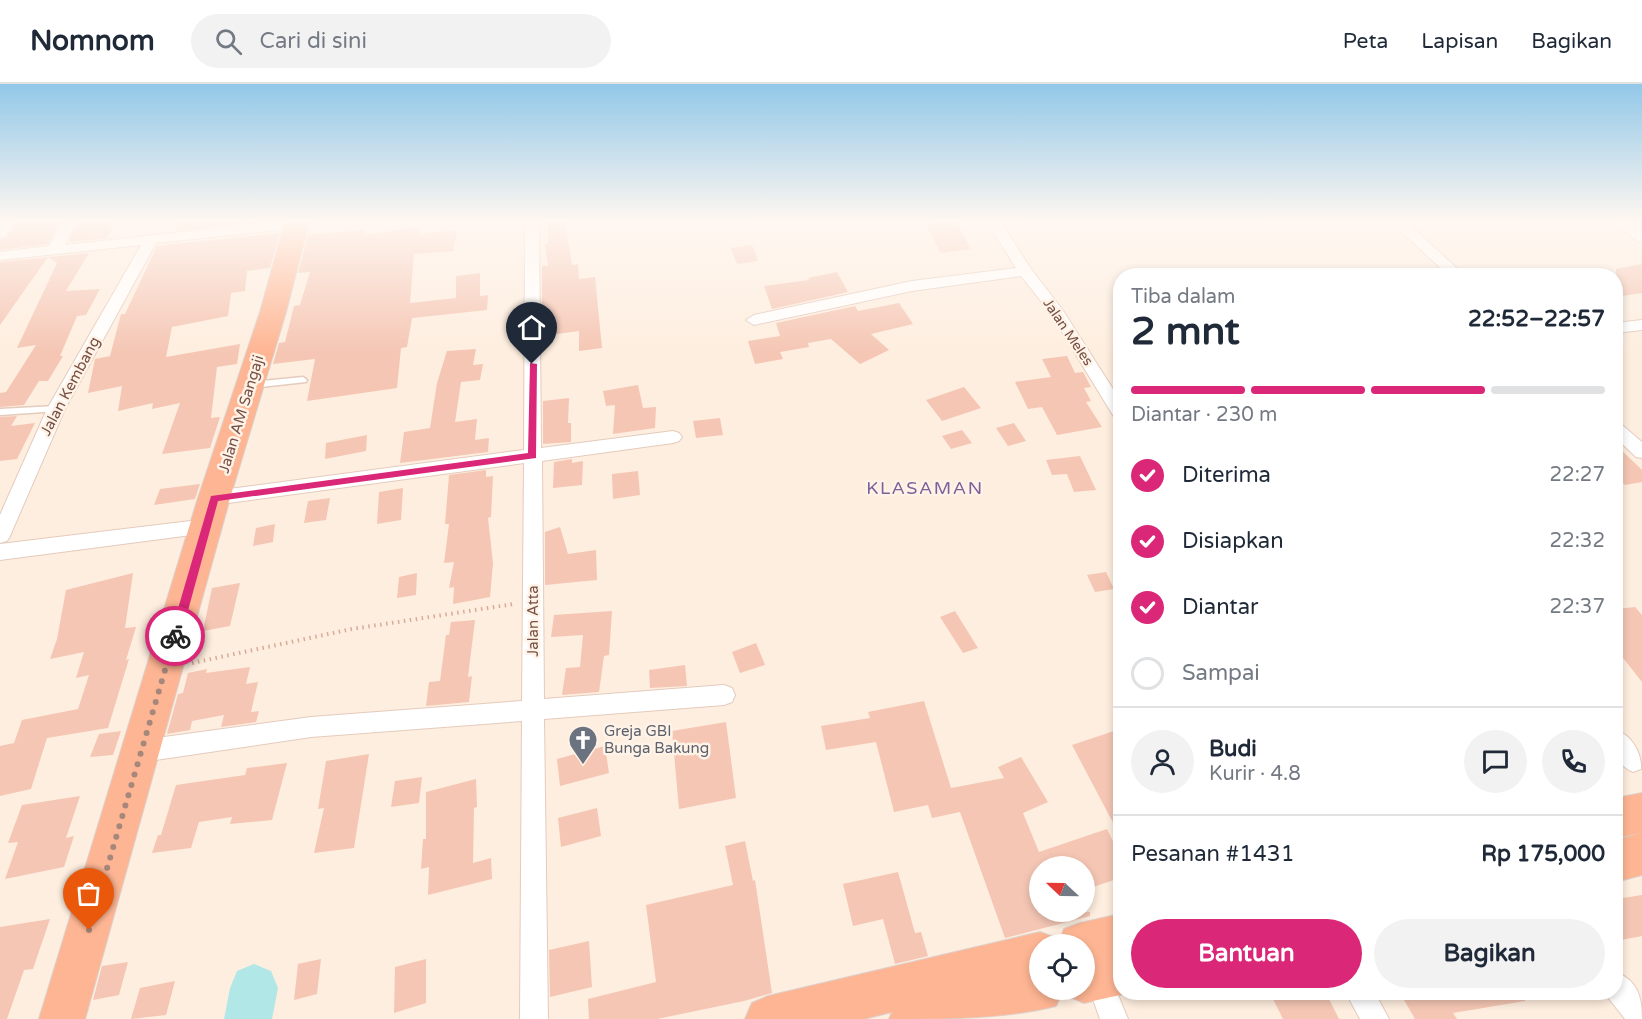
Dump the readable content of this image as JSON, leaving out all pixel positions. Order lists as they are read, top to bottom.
{
  "streets": {
    "highway": ["Jalan AM Sangaji"],
    "street": ["Jalan Meles", "Jalan Kembang", "Jalan Atta"]
  },
  "districts": ["KLASAMAN"],
  "places": {
    "church": ["Greja GBI Bunga Bakung"]
  },
  "north": "left",
  "page": {
    "header": "Nomnom",
    "search": "Cari di sini",
    "nav": ["Peta", "Lapisan", "Bagikan"],
    "heading": ["2 mnt", "Tiba dalam", "22:52–22:57"],
    "panel": [
      "Budi",
      "Kurir · 4.8",
      "Pesanan #1431",
      "Rp 175,000"
    ],
    "bar": "Diantar · 230 m",
    "list": [
      ["Diterima", "22:27"],
      ["Disiapkan", "22:32"],
      ["Diantar", "22:37"],
      "Sampai"
    ],
    "buttons": ["Bantuan", "Bagikan"]
  }
}
